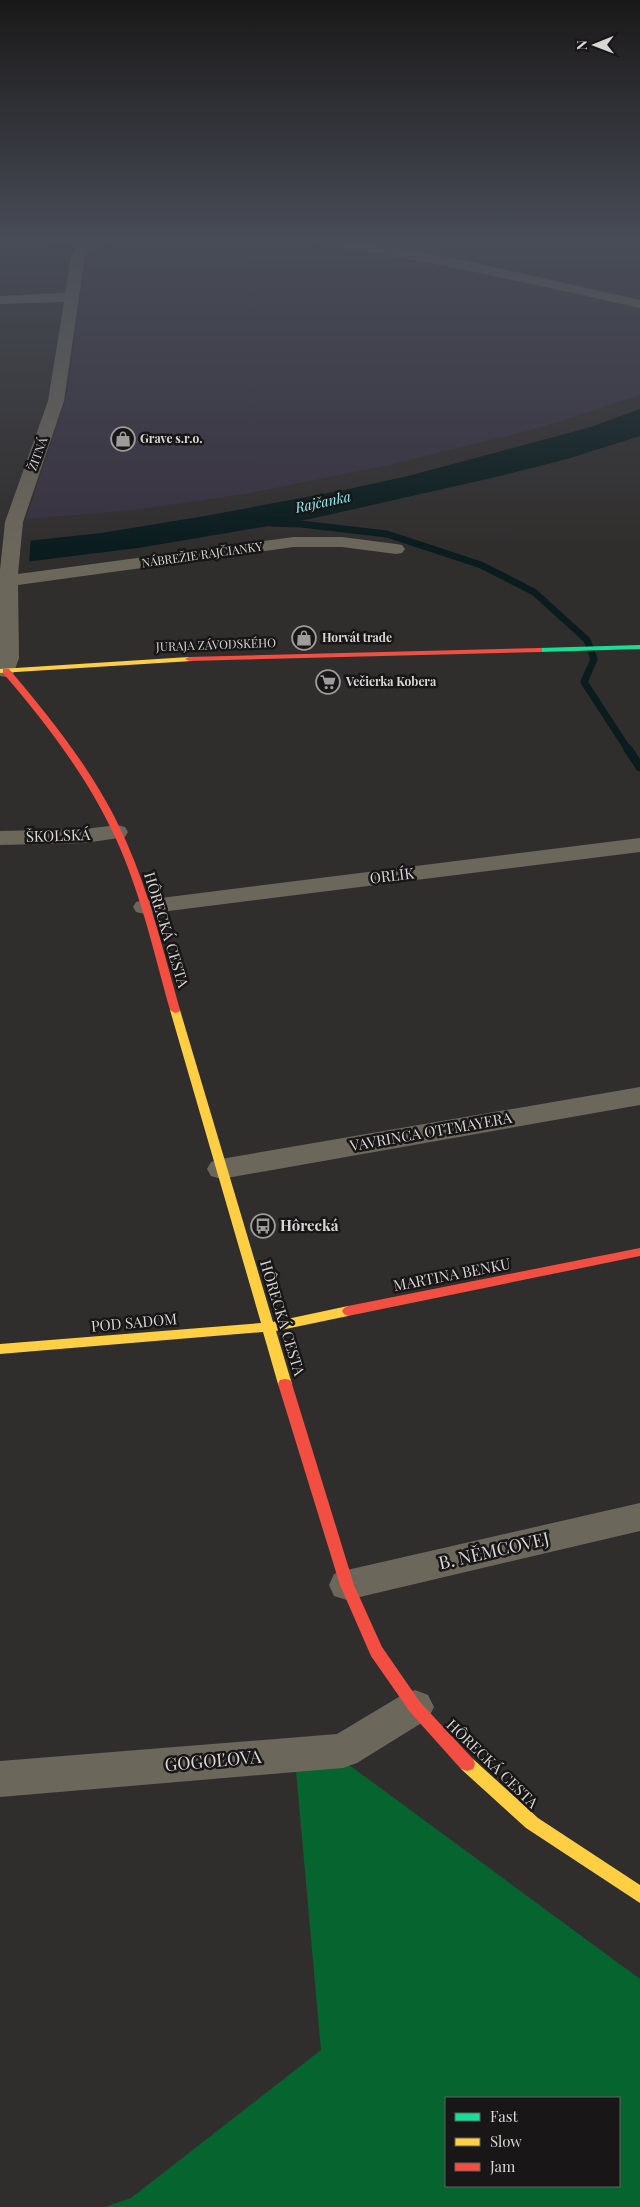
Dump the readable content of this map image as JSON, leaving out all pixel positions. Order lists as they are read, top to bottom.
{
  "streets": {
    "street": [
      "ŽITNÁ",
      "NÁBREŽIE RAJČIANKY",
      "JURAJA ZÁVODSKÉHO",
      "ŠKOLSKÁ",
      "ORLÍK",
      "HÔRECKÁ CESTA",
      "VAVRINCA OTTMAYERA",
      "MARTINA BENKU",
      "POD SADOM",
      "B. NĚMCOVEJ",
      "GOGOĽOVA"
    ]
  },
  "crossings": [
    ["ŽITNÁ", "NÁBREŽIE RAJČIANKY"],
    ["ŽITNÁ", "JURAJA ZÁVODSKÉHO"],
    ["ŽITNÁ", "HÔRECKÁ CESTA"],
    ["JURAJA ZÁVODSKÉHO", "HÔRECKÁ CESTA"],
    ["ŠKOLSKÁ", "HÔRECKÁ CESTA"],
    ["ORLÍK", "HÔRECKÁ CESTA"],
    ["HÔRECKÁ CESTA", "VAVRINCA OTTMAYERA"],
    ["HÔRECKÁ CESTA", "MARTINA BENKU"],
    ["HÔRECKÁ CESTA", "POD SADOM"],
    ["HÔRECKÁ CESTA", "B. NĚMCOVEJ"],
    ["HÔRECKÁ CESTA", "GOGOĽOVA"],
    ["MARTINA BENKU", "POD SADOM"]
  ],
  "water": ["Rajčanka"],
  "places": {
    "shop": ["Grave s.r.o.", "Horvát trade"],
    "supermarket": ["Večierka Kobera"],
    "bus stop": ["Hôrecká"]
  },
  "legend": ["Fast", "Slow", "Jam"],
  "north": "left"
}
